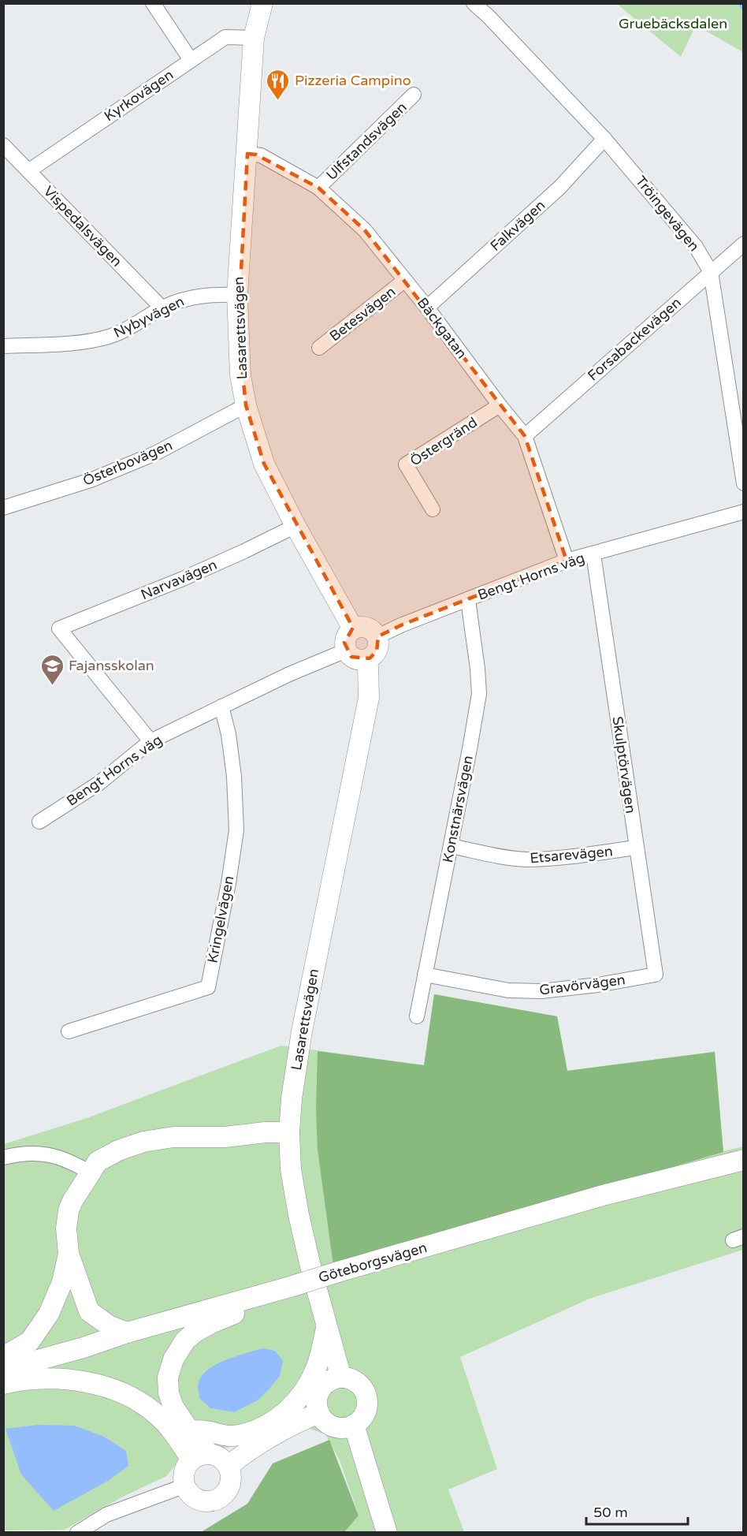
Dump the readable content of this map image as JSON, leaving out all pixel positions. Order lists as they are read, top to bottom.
{
  "streets": {
    "street": [
      "Kyrkovägen",
      "Ulfstandsvägen",
      "Tröingevägen",
      "Falkvägen",
      "Vispedalsvägen",
      "Betesvägen",
      "Nybyvägen",
      "Lasarettsvägen",
      "Bäckgatan",
      "Forsabackevägen",
      "Östergränd",
      "Österbovägen",
      "Bengt Horns väg",
      "Narvavägen",
      "Skulptörvägen",
      "Konstnärsvägen",
      "Etsarevägen",
      "Kringelvägen",
      "Gravörvägen",
      "Göteborgsvägen"
    ]
  },
  "crossings": [
    ["Kyrkovägen", "Vispedalsvägen"],
    ["Kyrkovägen", "Lasarettsvägen"],
    ["Ulfstandsvägen", "Bäckgatan"],
    ["Tröingevägen", "Falkvägen"],
    ["Tröingevägen", "Forsabackevägen"],
    ["Falkvägen", "Bäckgatan"],
    ["Vispedalsvägen", "Nybyvägen"],
    ["Betesvägen", "Bäckgatan"],
    ["Nybyvägen", "Lasarettsvägen"],
    ["Lasarettsvägen", "Bäckgatan"],
    ["Lasarettsvägen", "Österbovägen"],
    ["Lasarettsvägen", "Bengt Horns väg"],
    ["Lasarettsvägen", "Narvavägen"],
    ["Bäckgatan", "Forsabackevägen"],
    ["Bäckgatan", "Östergränd"],
    ["Bäckgatan", "Bengt Horns väg"],
    ["Bengt Horns väg", "Narvavägen"],
    ["Bengt Horns väg", "Skulptörvägen"],
    ["Bengt Horns väg", "Konstnärsvägen"],
    ["Bengt Horns väg", "Kringelvägen"],
    ["Skulptörvägen", "Etsarevägen"],
    ["Skulptörvägen", "Gravörvägen"],
    ["Konstnärsvägen", "Etsarevägen"],
    ["Konstnärsvägen", "Gravörvägen"]
  ],
  "parks": ["Gruebäcksdalen"],
  "places": {
    "restaurant": ["Pizzeria Campino"],
    "school or university": ["Fajansskolan"]
  },
  "scale_bar": "50 m"
}
